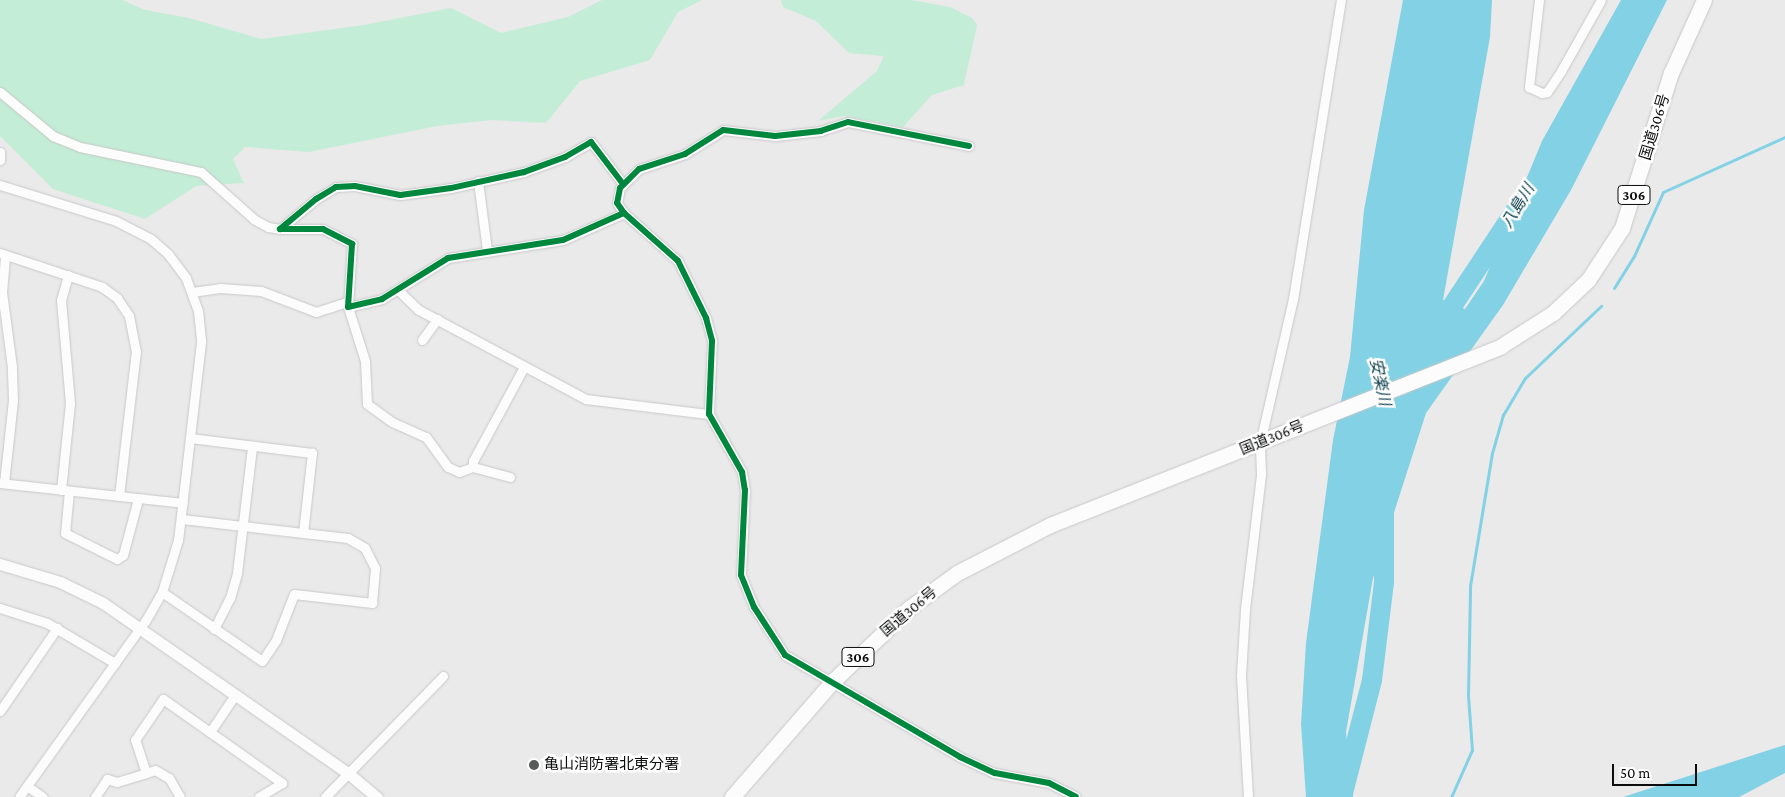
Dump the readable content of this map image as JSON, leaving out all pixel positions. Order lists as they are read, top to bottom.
{
  "streets": {
    "highway": ["国道306号", "306"]
  },
  "water": ["八島川", "安楽川"],
  "places": ["亀山消防署北東分署"],
  "scale_bar": "50 m"
}
